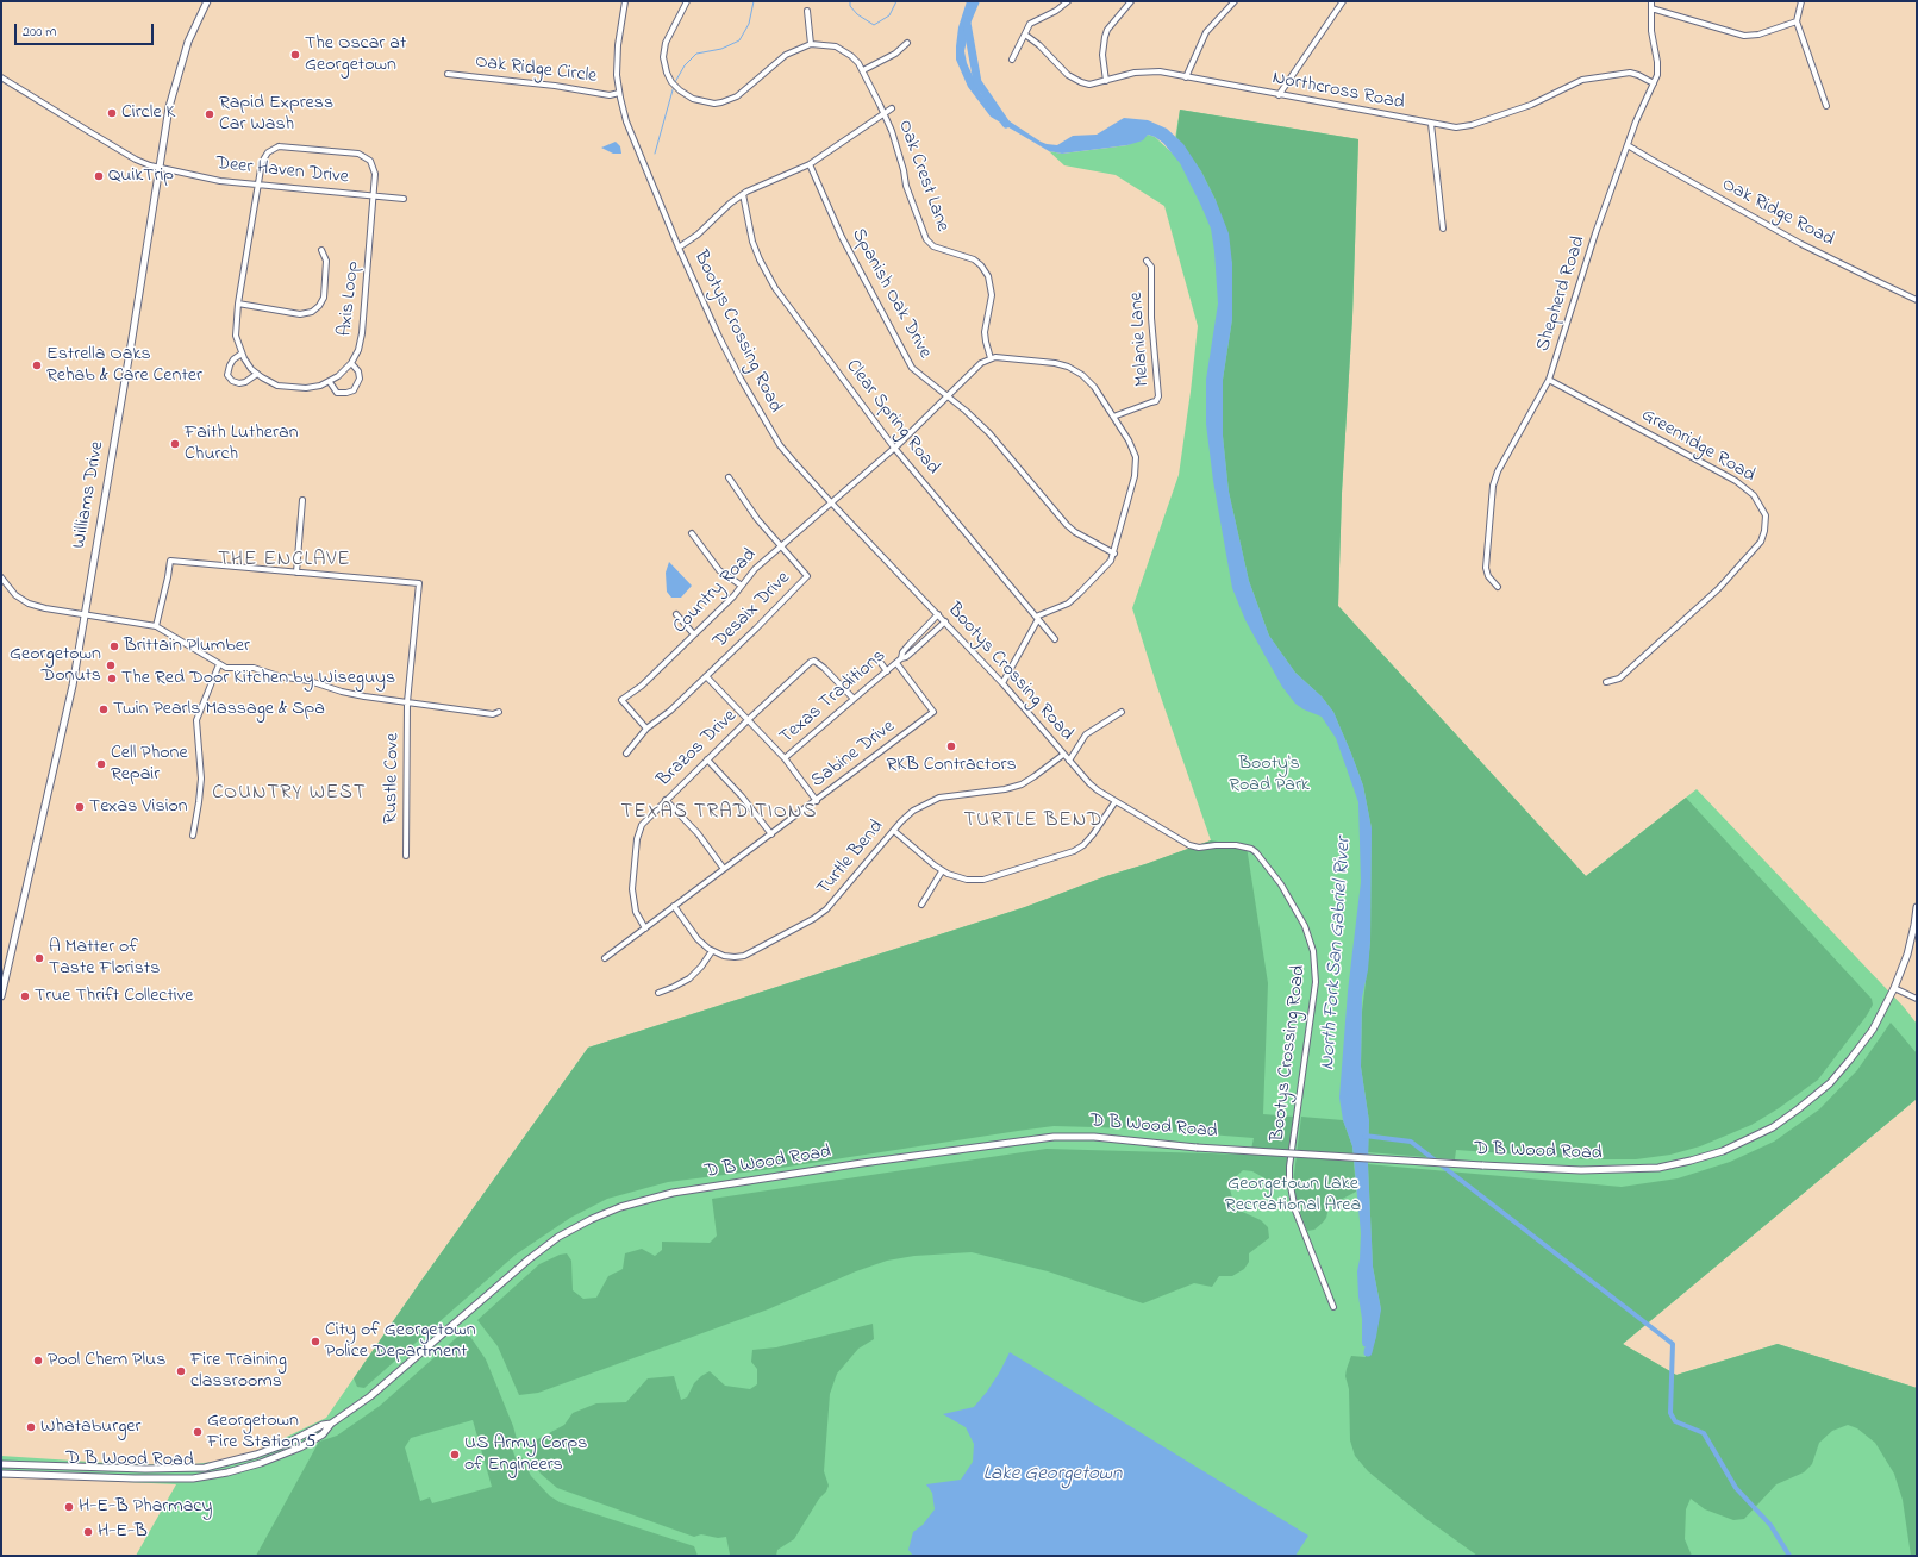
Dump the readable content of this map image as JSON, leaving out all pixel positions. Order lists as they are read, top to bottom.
{
  "streets": {
    "main road": ["Williams Drive", "D B Wood Road"],
    "street": [
      "Oak Ridge Circle",
      "Northcross Road",
      "Deer Haven Drive",
      "Oak Crest Lane",
      "Oak Ridge Road",
      "Spanish Oak Drive",
      "Shepherd Road",
      "Axis Loop",
      "Bootys Crossing Road",
      "Melanie Lane",
      "Clear Spring Road",
      "Greenridge Road",
      "Country Road",
      "Desaix Drive",
      "Texas Traditions",
      "Brazos Drive",
      "Sabine Drive",
      "Rustle Cove",
      "Turtle Bend"
    ]
  },
  "crossings": [
    ["Oak Ridge Circle", "Bootys Crossing Road"],
    ["Northcross Road", "Shepherd Road"],
    ["Deer Haven Drive", "Axis Loop"],
    ["Deer Haven Drive", "Williams Drive"],
    ["Oak Crest Lane", "Spanish Oak Drive"],
    ["Oak Crest Lane", "Bootys Crossing Road"],
    ["Oak Crest Lane", "Clear Spring Road"],
    ["Oak Crest Lane", "Country Road"],
    ["Oak Ridge Road", "Shepherd Road"],
    ["Spanish Oak Drive", "Country Road"],
    ["Shepherd Road", "Greenridge Road"],
    ["Bootys Crossing Road", "Country Road"],
    ["Bootys Crossing Road", "Texas Traditions"],
    ["Bootys Crossing Road", "Turtle Bend"],
    ["Clear Spring Road", "Country Road"],
    ["Country Road", "Desaix Drive"],
    ["Texas Traditions", "Brazos Drive"],
    ["Texas Traditions", "Sabine Drive"],
    ["Brazos Drive", "Sabine Drive"],
    ["Sabine Drive", "Turtle Bend"]
  ],
  "districts": [
    "THE ENCLAVE",
    "COUNTRY WEST",
    "TEXAS TRADITIONS",
    "TURTLE BEND"
  ],
  "water": ["North Fork San Gabriel River", "Lake Georgetown"],
  "parks": ["Booty's Road Park", "Georgetown Lake Recreational Area"],
  "places": [
    "The Oscar at Georgetown",
    "Circle K",
    "Rapid Express Car Wash",
    "QuikTrip",
    "Estrella Oaks Rehab & Care Center",
    "Faith Lutheran Church",
    "Brittain Plumber",
    "Georgetown Donuts",
    "The Red Door Kitchen by Wiseguys",
    "Twin Pearls Massage & Spa",
    "RKB Contractors",
    "Cell Phone Repair",
    "Texas Vision",
    "A Matter of Taste Florists",
    "True Thrift Collective",
    "City of Georgetown Police Department",
    "Pool Chem Plus",
    "Fire Training classrooms",
    "Whataburger",
    "Georgetown Fire Station 5",
    "US Army Corps of Engineers",
    "H-E-B Pharmacy",
    "H-E-B"
  ],
  "scale_bar": "200 m"
}
